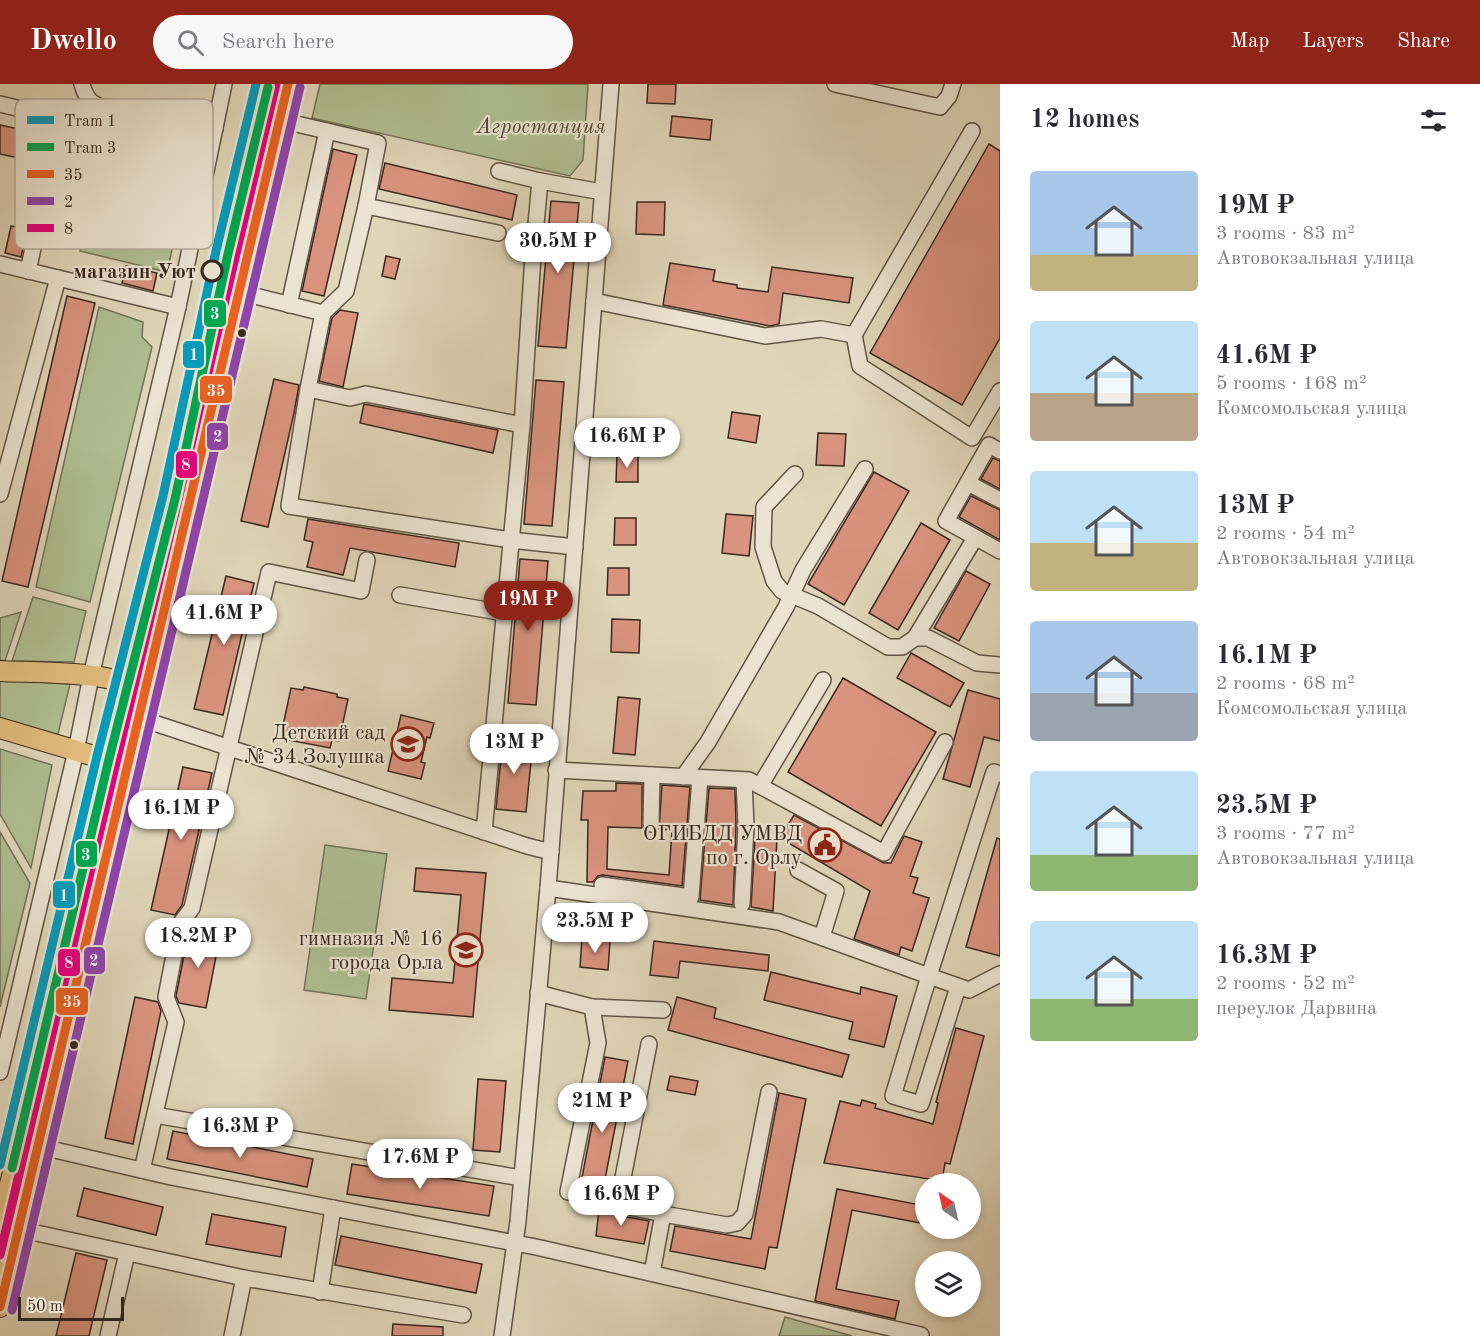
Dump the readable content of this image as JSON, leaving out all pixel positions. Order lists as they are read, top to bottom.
{
  "parks": ["Агростанция"],
  "places": {
    "other": ["магазин Уют"],
    "school or university": ["Детский сад № 34 Золушка", "гимназия № 16 города Орла"],
    "public building": ["ОГИБДД УМВД по г. Орлу"]
  },
  "lines": [
    "tram line 1",
    "transit line 35",
    "transit line 8",
    "tram line 3",
    "transit line 2"
  ],
  "legend": [
    "Tram 1",
    "Tram 3",
    "35",
    "2",
    "8"
  ],
  "scale_bar": "50 m",
  "north": "top left",
  "page": {
    "header": "Dwello",
    "search": "Search here",
    "nav": ["Map", "Layers", "Share"],
    "heading": "12 homes",
    "list": [
      {
        "name": "19M ₽",
        "note": "3 rooms · 83 m² · Автовокзальная улица"
      },
      {
        "name": "41.6M ₽",
        "note": "5 rooms · 168 m² · Комсомольская улица"
      },
      {
        "name": "13M ₽",
        "note": "2 rooms · 54 m² · Автовокзальная улица"
      },
      {
        "name": "16.1M ₽",
        "note": "2 rooms · 68 m² · Комсомольская улица"
      },
      {
        "name": "23.5M ₽",
        "note": "3 rooms · 77 m² · Автовокзальная улица"
      },
      {
        "name": "16.3M ₽",
        "note": "2 rooms · 52 m² · переулок Дарвина"
      }
    ],
    "price": [
      "30.5M ₽",
      "16.6M ₽",
      "19M ₽",
      "41.6M ₽",
      "13M ₽",
      "16.1M ₽",
      "23.5M ₽",
      "18.2M ₽",
      "21M ₽",
      "16.3M ₽",
      "17.6M ₽",
      "16.6M ₽"
    ],
    "scale": "50 m"
  }
}
